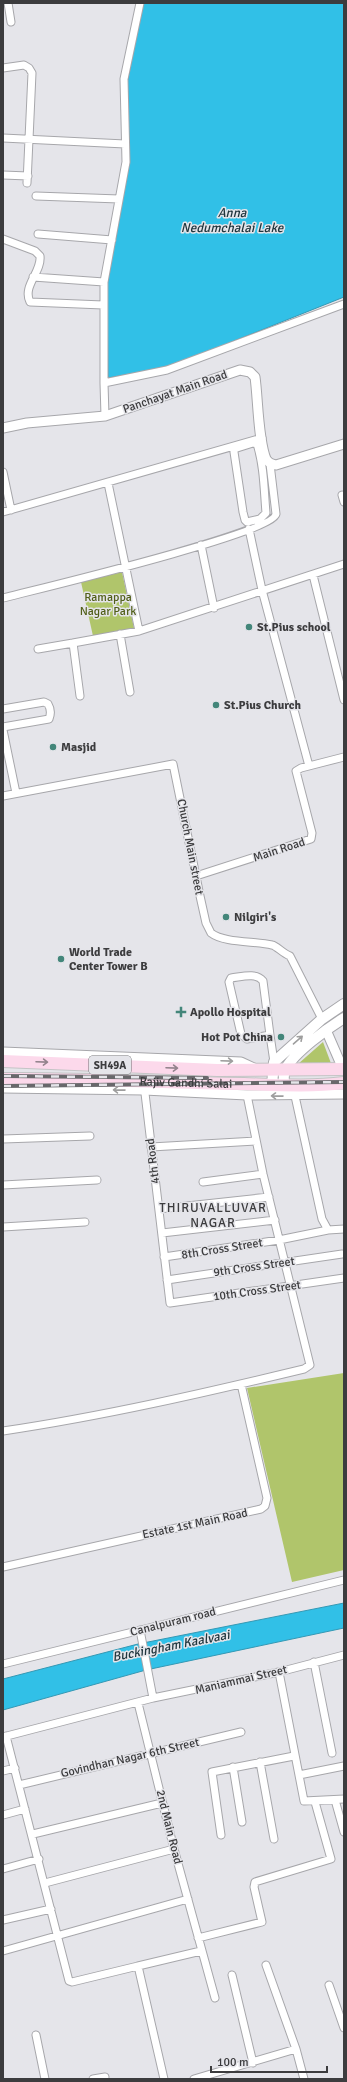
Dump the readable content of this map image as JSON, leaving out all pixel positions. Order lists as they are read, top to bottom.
{
  "streets": {
    "main road": ["SH49A", "Rajiv Gandhi Salai"],
    "street": [
      "Panchayat Main Road",
      "Church Main street",
      "Main Road",
      "4th Road",
      "8th Cross Street",
      "9th Cross Street",
      "10th Cross Street",
      "Estate 1st Main Road",
      "Canalpuram road",
      "Maniammai Street",
      "Govindhan Nagar 6th Street",
      "2nd Main Road"
    ]
  },
  "crossings": [
    ["Church Main street", "Main Road"],
    ["Rajiv Gandhi Salai", "4th Road"],
    ["4th Road", "8th Cross Street"],
    ["4th Road", "9th Cross Street"],
    ["4th Road", "10th Cross Street"],
    ["Maniammai Street", "2nd Main Road"],
    ["Govindhan Nagar 6th Street", "2nd Main Road"]
  ],
  "districts": ["THIRUVALLUVAR NAGAR"],
  "water": ["Anna Nedumchalai Lake", "Buckingham Kaalvaai"],
  "parks": ["Ramappa Nagar Park"],
  "places": {
    "other": [
      "St.Pius school",
      "St.Pius Church",
      "Masjid",
      "Nilgiri's",
      "World Trade Center Tower B",
      "Hot Pot China"
    ],
    "health": ["Apollo Hospital"]
  },
  "scale_bar": "100 m"
}
